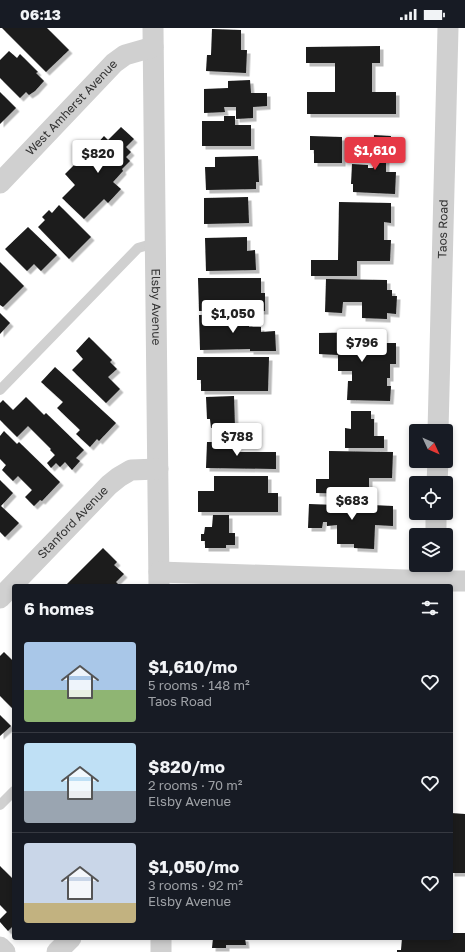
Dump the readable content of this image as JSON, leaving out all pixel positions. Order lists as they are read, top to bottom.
{
  "streets": {
    "street": [
      "West Amherst Avenue",
      "Taos Road",
      "Elsby Avenue",
      "Stanford Avenue"
    ]
  },
  "crossings": [
    ["West Amherst Avenue", "Elsby Avenue"],
    ["Elsby Avenue", "Stanford Avenue"]
  ],
  "north": "bottom right",
  "page": {
    "status": "06:13",
    "price": [
      "$1,610",
      "$820",
      "$1,050",
      "$796",
      "$788",
      "$683"
    ],
    "heading": "6 homes",
    "list": [
      {
        "name": "$1,610/mo",
        "note": "5 rooms · 148 m² · Taos Road"
      },
      {
        "name": "$820/mo",
        "note": "2 rooms · 70 m² · Elsby Avenue"
      },
      {
        "name": "$1,050/mo",
        "note": "3 rooms · 92 m² · Elsby Avenue"
      }
    ]
  }
}
